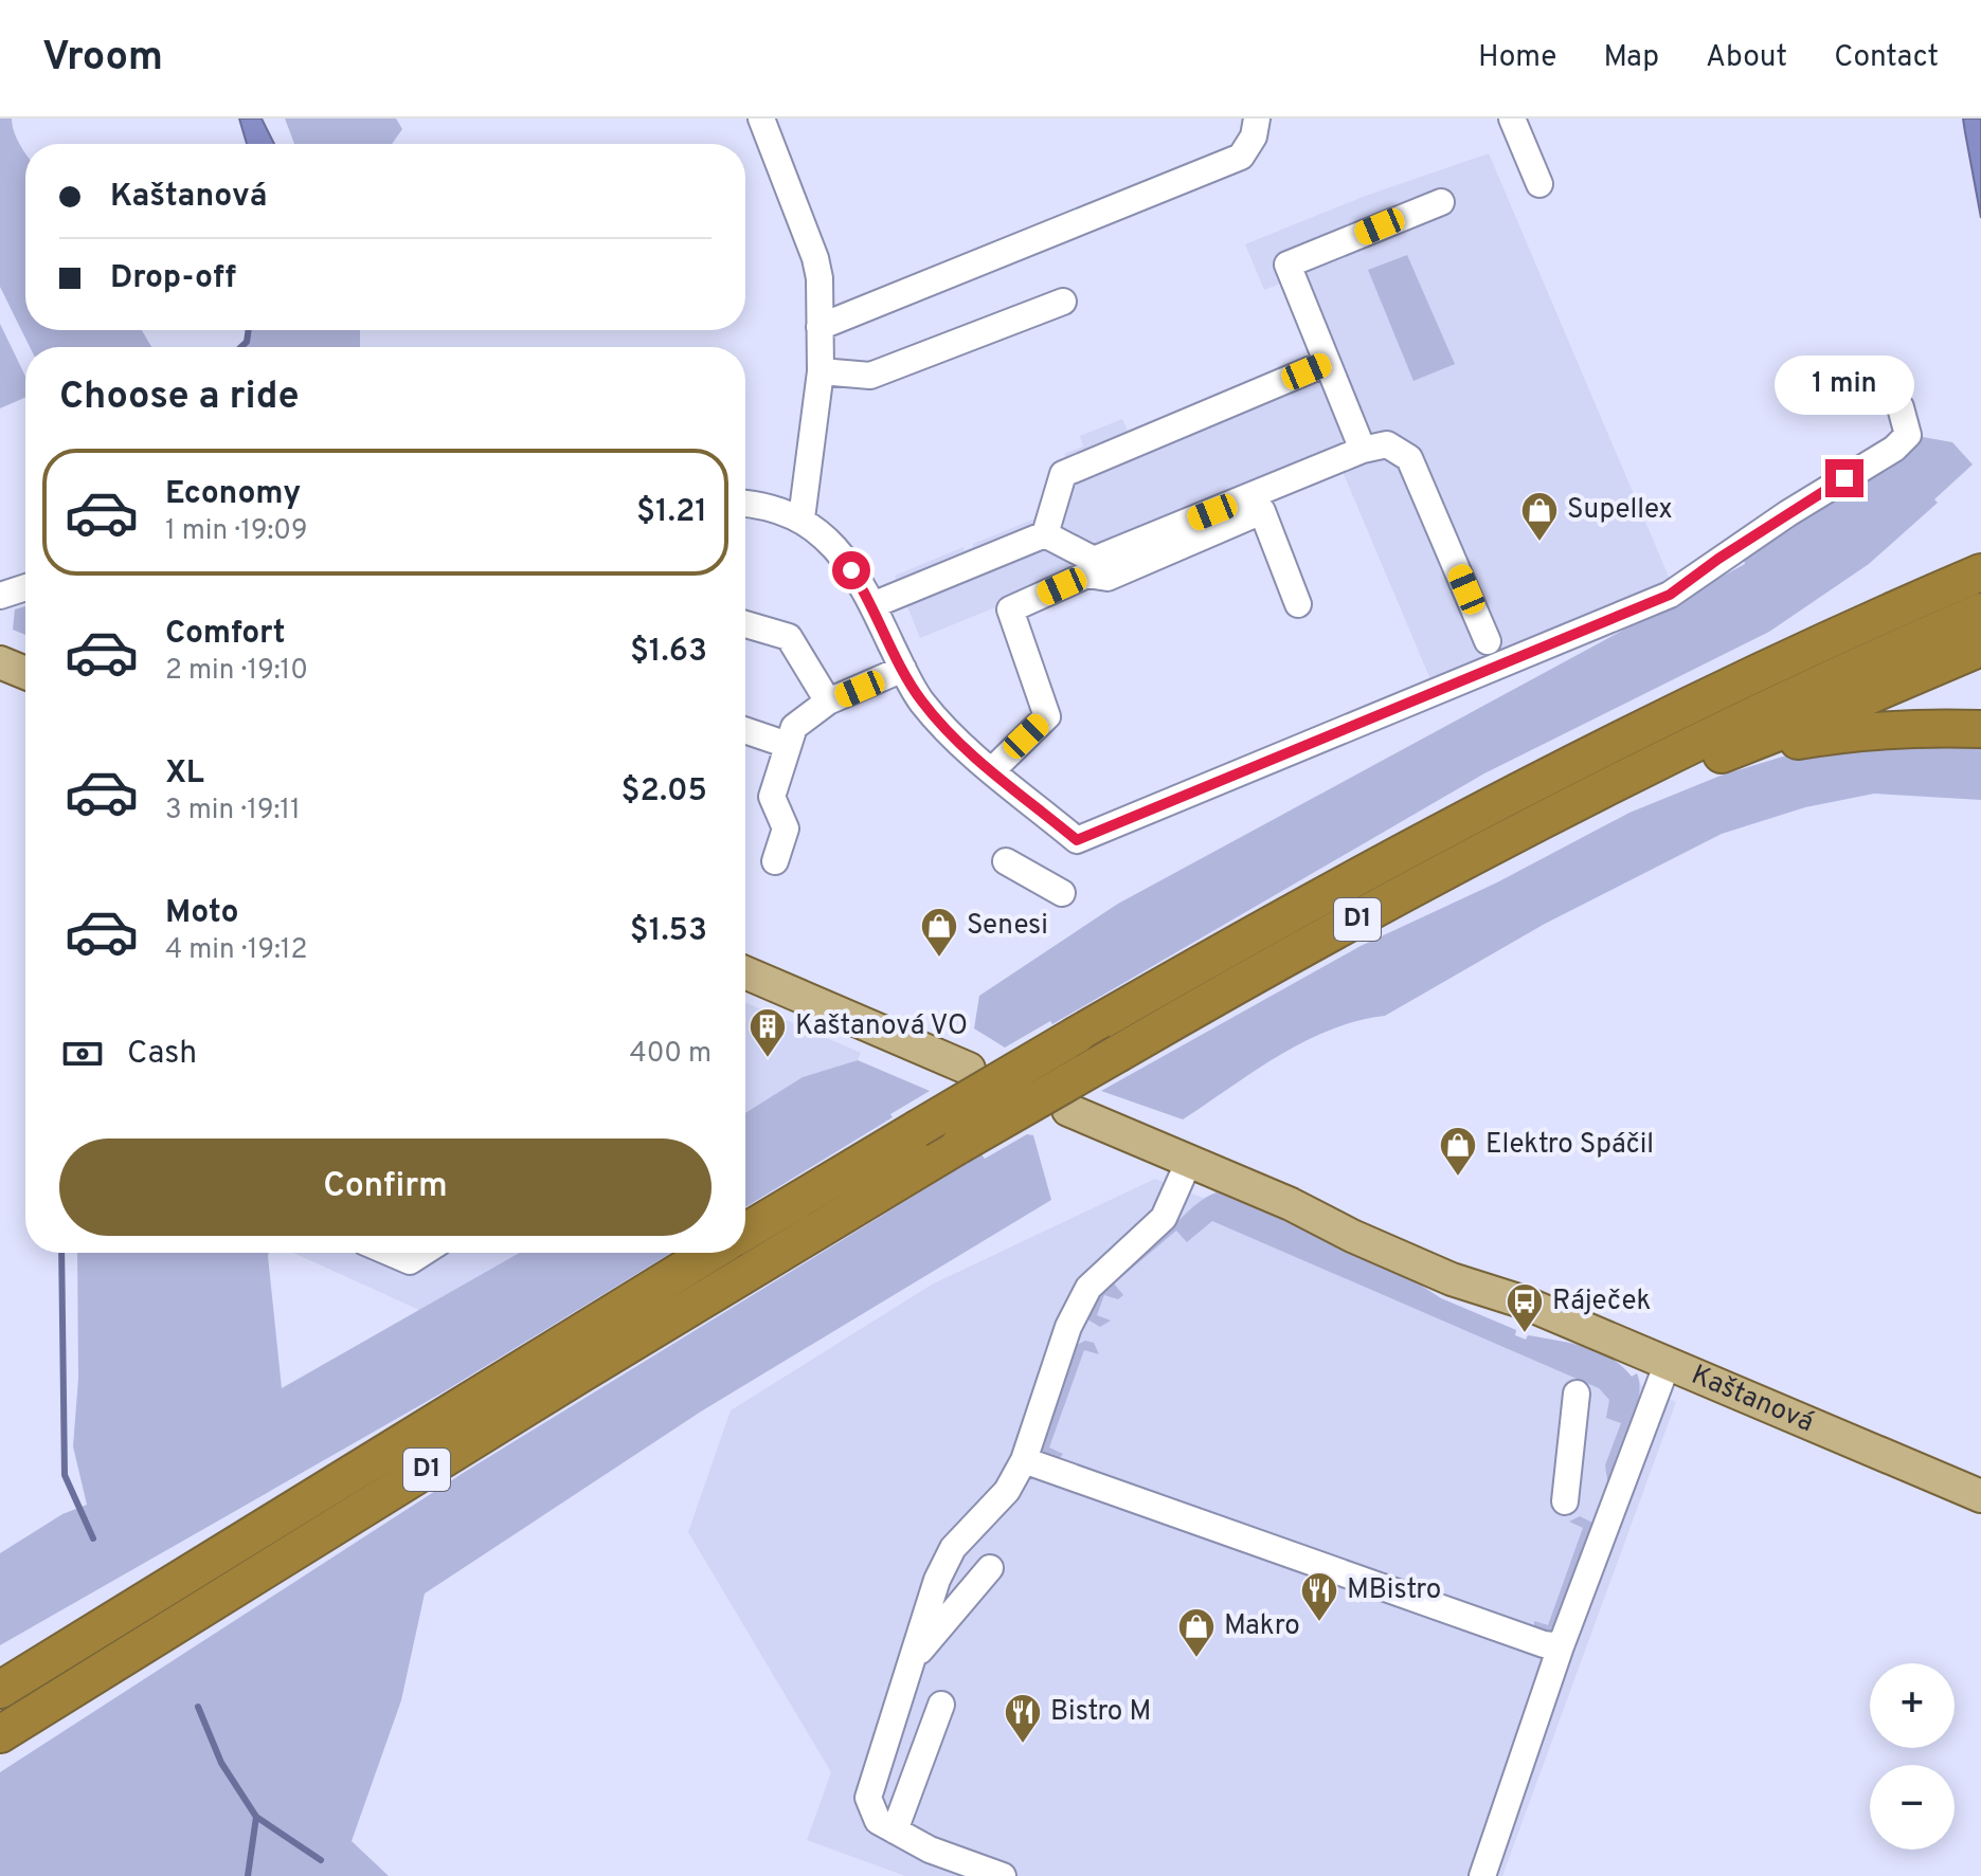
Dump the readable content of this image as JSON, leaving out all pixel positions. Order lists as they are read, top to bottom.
{
  "streets": {
    "highway": ["D1"],
    "main road": ["Kaštanová"]
  },
  "places": {
    "shop": [
      "Supellex",
      "Senesi",
      "Elektro Spáčil",
      "Makro"
    ],
    "building": ["Kaštanová VO"],
    "bus stop": ["Ráječek"],
    "restaurant": ["MBistro", "Bistro M"]
  },
  "page": {
    "header": "Vroom",
    "nav": [
      "Home",
      "Map",
      "About",
      "Contact"
    ],
    "banner": ["Kaštanová", "Drop-off"],
    "heading": "Choose a ride",
    "bubble": "1 min",
    "list": [
      {
        "name": "Economy",
        "note": "1 min · 19:09",
        "value": "$1.21"
      },
      {
        "name": "Comfort",
        "note": "2 min · 19:10",
        "value": "$1.63"
      },
      {
        "name": "XL",
        "note": "3 min · 19:11",
        "value": "$2.05"
      },
      {
        "name": "Moto",
        "note": "4 min · 19:12",
        "value": "$1.53"
      }
    ],
    "pay": ["Cash", "400 m"],
    "buttons": "Confirm",
    "map_buttons": ["+", "−"]
  }
}
